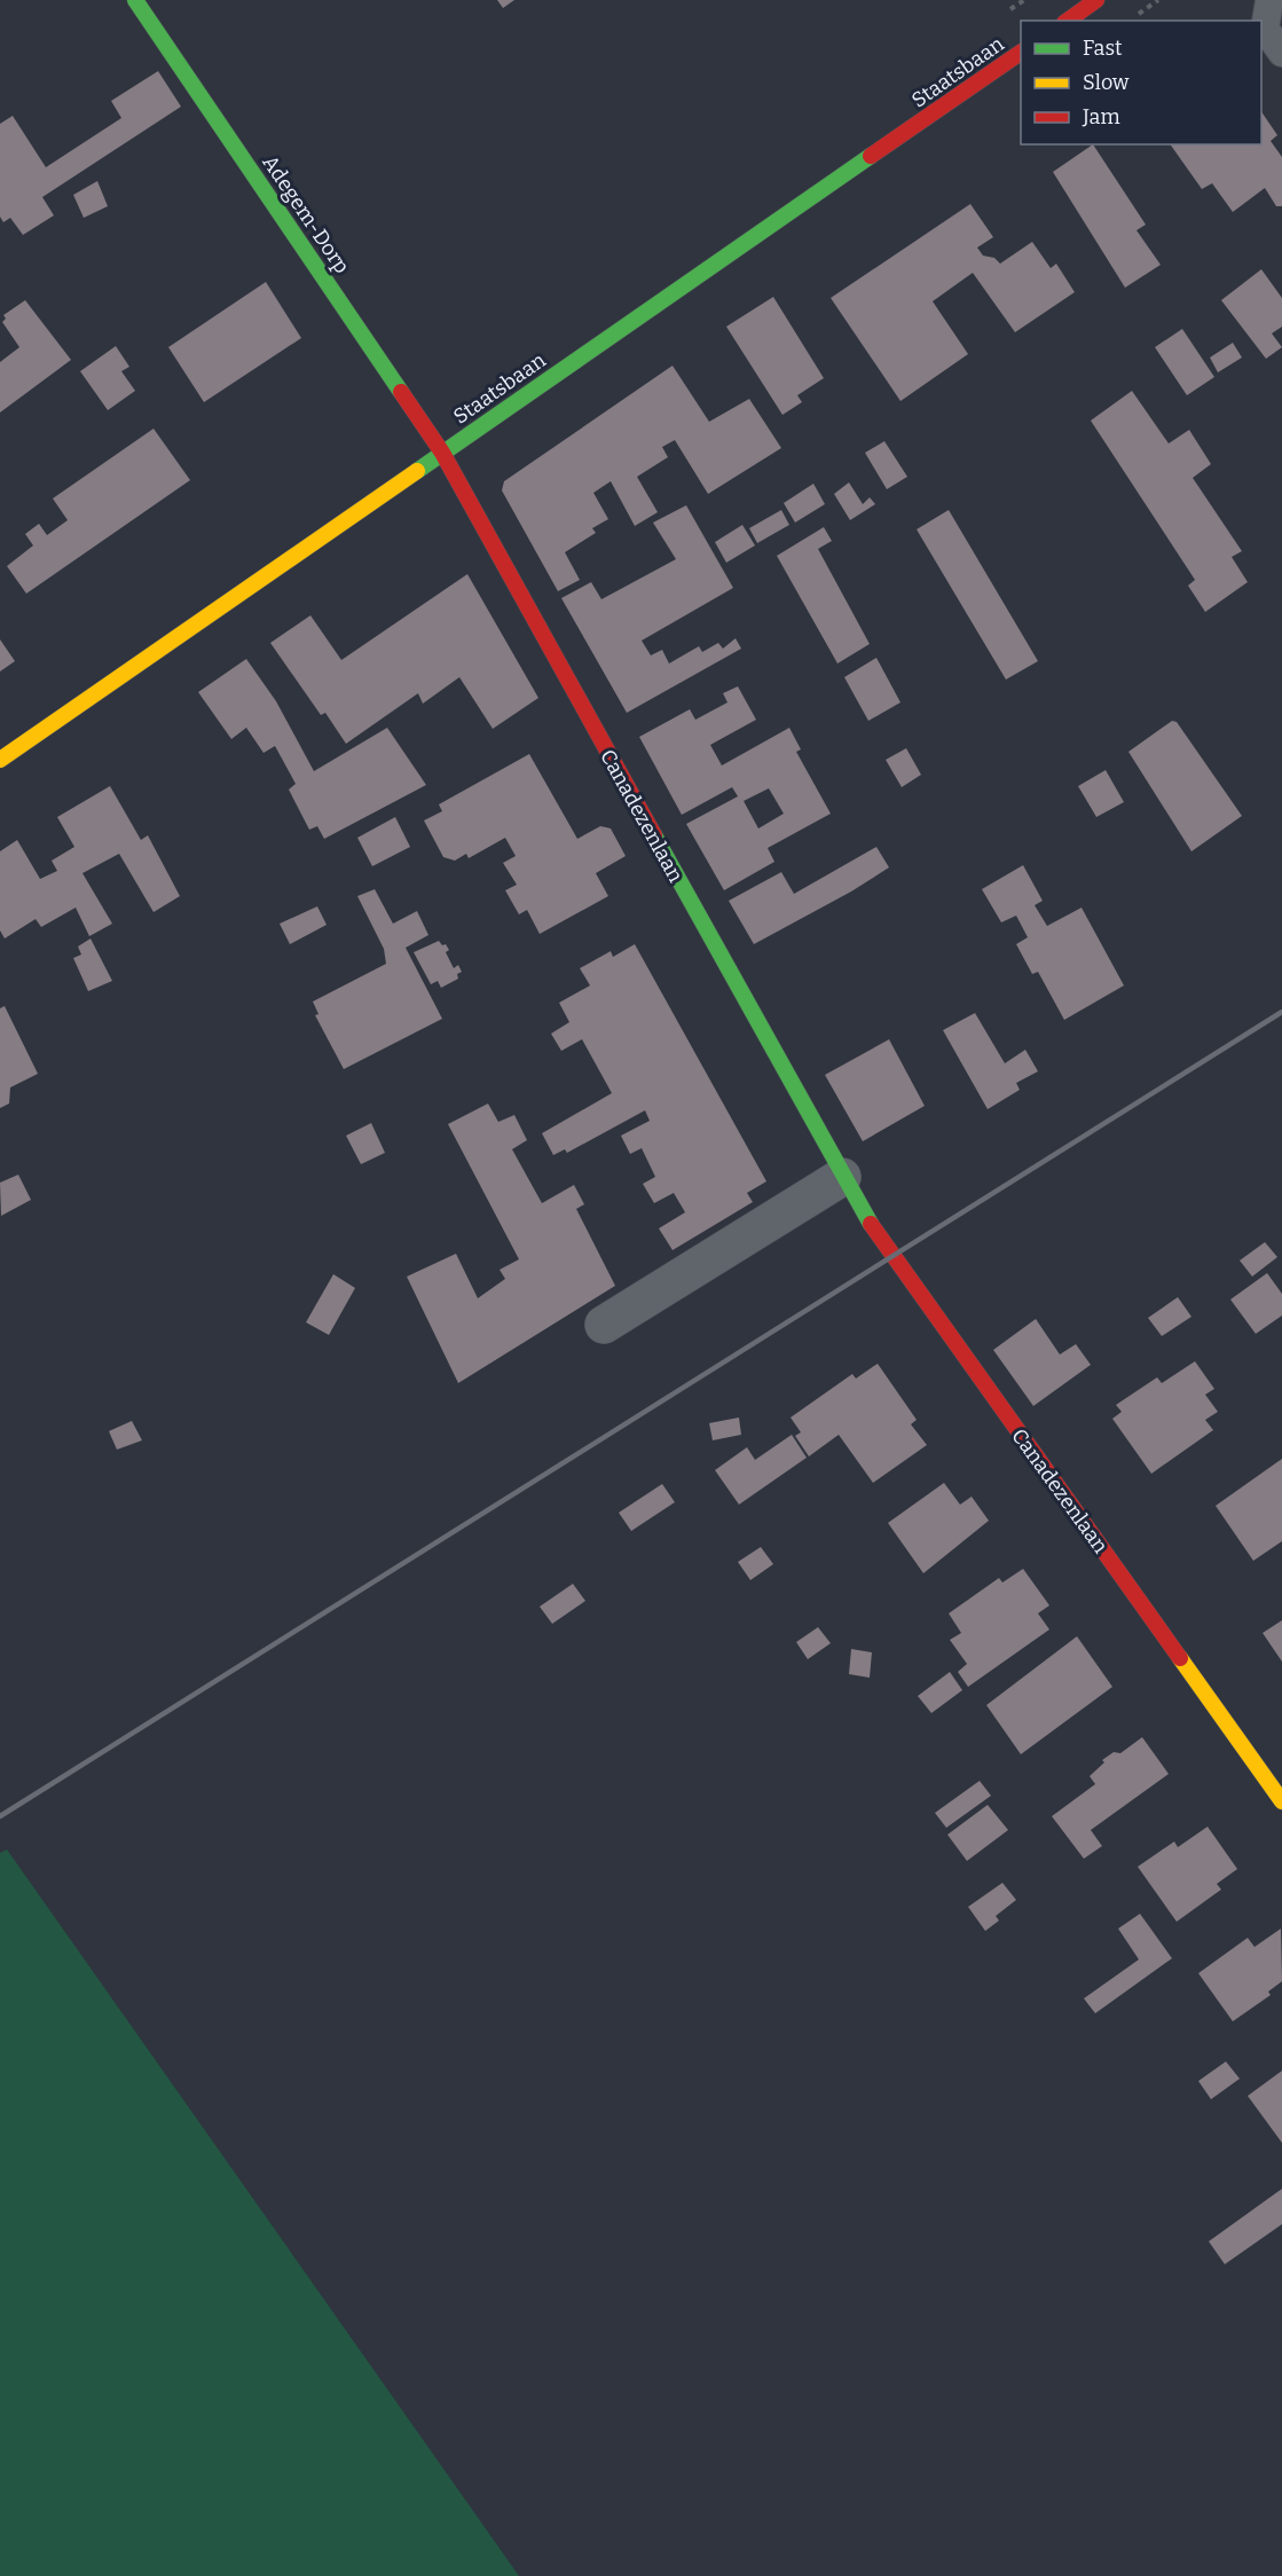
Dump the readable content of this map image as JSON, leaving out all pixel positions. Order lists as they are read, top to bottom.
{
  "streets": {
    "street": ["Staatsbaan", "Adegem-Dorp", "Canadezenlaan"]
  },
  "crossings": [
    ["Staatsbaan", "Adegem-Dorp"],
    ["Staatsbaan", "Canadezenlaan"],
    ["Adegem-Dorp", "Canadezenlaan"]
  ],
  "legend": ["Fast", "Slow", "Jam"]
}
